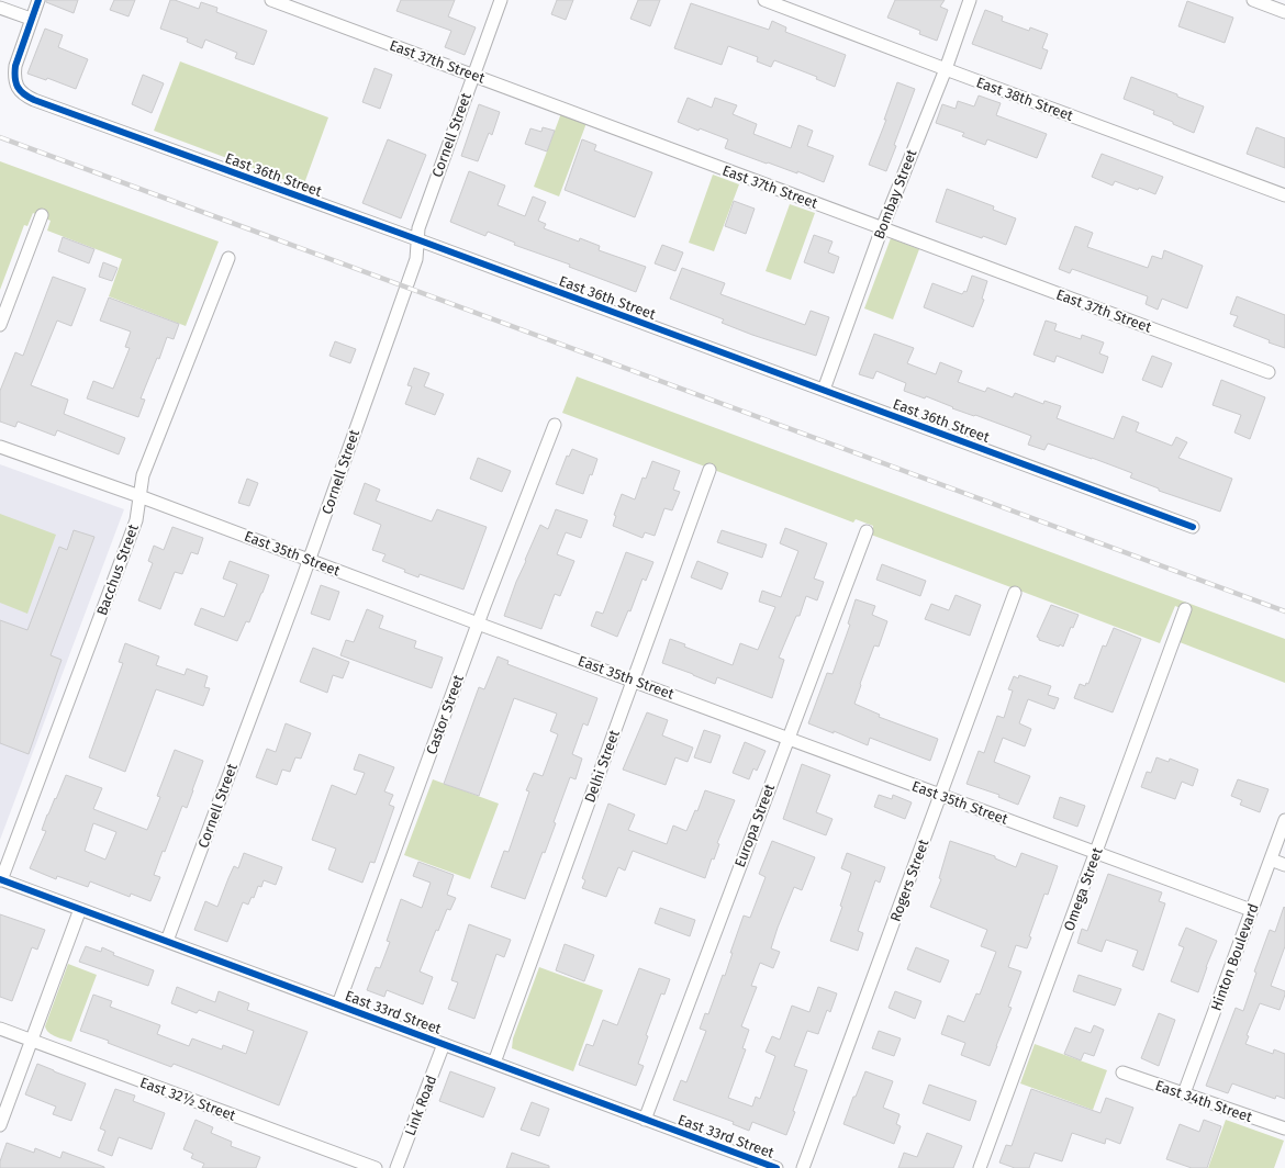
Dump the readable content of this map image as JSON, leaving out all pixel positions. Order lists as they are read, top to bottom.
{
  "streets": {
    "street": [
      "East 37th Street",
      "East 38th Street",
      "Cornell Street",
      "East 36th Street",
      "Bombay Street",
      "East 35th Street",
      "Bacchus Street",
      "Castor Street",
      "Delhi Street",
      "Europa Street",
      "Rogers Street",
      "Omega Street",
      "Hinton Boulevard",
      "East 33rd Street",
      "East 32½ Street",
      "East 34th Street",
      "Link Road"
    ]
  },
  "crossings": [
    ["East 37th Street", "Cornell Street"],
    ["East 37th Street", "Bombay Street"],
    ["East 38th Street", "Bombay Street"],
    ["Cornell Street", "East 36th Street"],
    ["Cornell Street", "East 35th Street"],
    ["Cornell Street", "East 33rd Street"],
    ["East 36th Street", "Bombay Street"],
    ["East 35th Street", "Bacchus Street"],
    ["East 35th Street", "Castor Street"],
    ["East 35th Street", "Delhi Street"],
    ["East 35th Street", "Europa Street"],
    ["East 35th Street", "Rogers Street"],
    ["East 35th Street", "Omega Street"],
    ["East 35th Street", "Hinton Boulevard"],
    ["Bacchus Street", "East 33rd Street"],
    ["Castor Street", "East 33rd Street"],
    ["Delhi Street", "East 33rd Street"],
    ["Europa Street", "East 33rd Street"],
    ["Hinton Boulevard", "East 34th Street"],
    ["East 33rd Street", "Link Road"]
  ]
}
